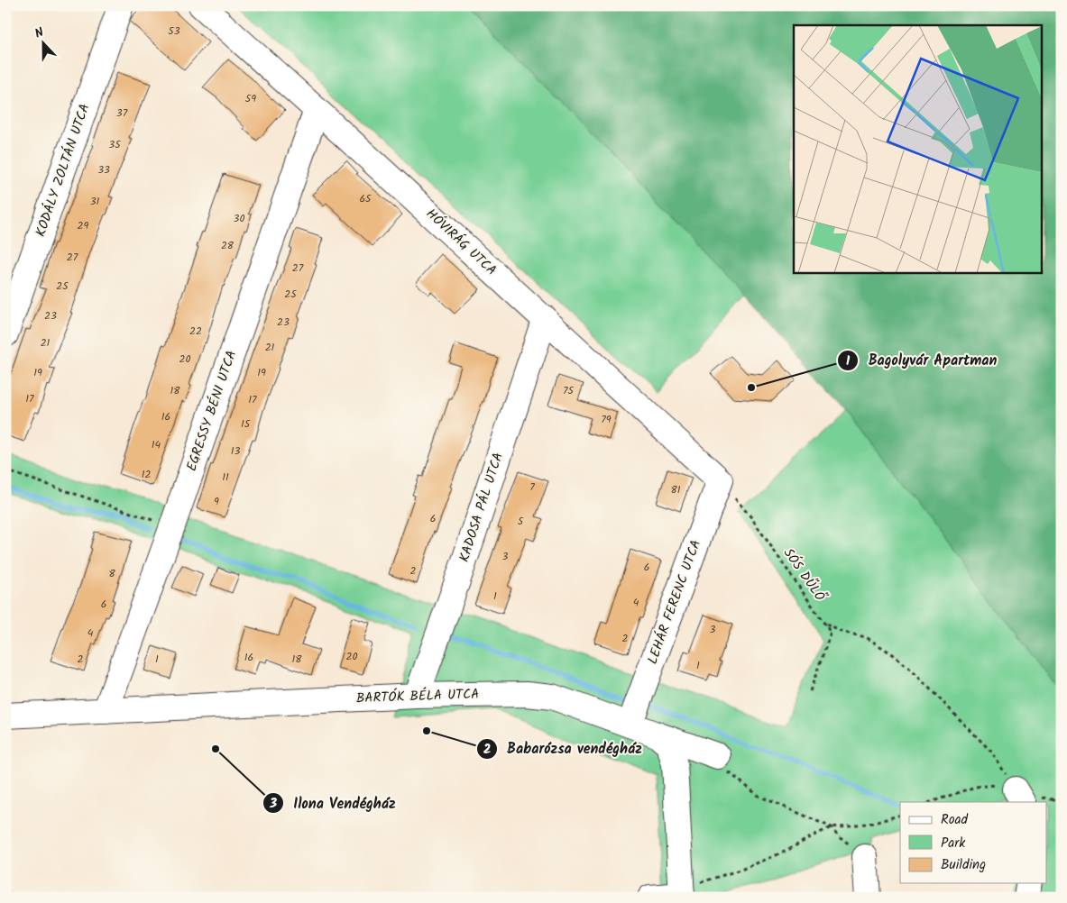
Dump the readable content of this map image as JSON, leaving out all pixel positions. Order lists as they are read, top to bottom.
{
  "streets": {
    "street": [
      "KODÁLY ZOLTÁN UTCA",
      "HÓVIRÁG UTCA",
      "EGRESSY BÉNI UTCA",
      "KADOSA PÁL UTCA",
      "LEHÁR FERENC UTCA",
      "BARTÓK BÉLA UTCA"
    ],
    "path": ["SÓS DŰLŐ"]
  },
  "crossings": [
    ["HÓVIRÁG UTCA", "EGRESSY BÉNI UTCA"],
    ["HÓVIRÁG UTCA", "KADOSA PÁL UTCA"],
    ["HÓVIRÁG UTCA", "SÓS DŰLŐ"],
    ["HÓVIRÁG UTCA", "LEHÁR FERENC UTCA"],
    ["EGRESSY BÉNI UTCA", "BARTÓK BÉLA UTCA"],
    ["KADOSA PÁL UTCA", "BARTÓK BÉLA UTCA"],
    ["SÓS DŰLŐ", "LEHÁR FERENC UTCA"],
    ["LEHÁR FERENC UTCA", "BARTÓK BÉLA UTCA"]
  ],
  "places": ["Bagolyvár Apartman", "Babarózsa vendégház", "Ilona Vendégház"],
  "house_numbers": [
    "53",
    "59",
    "37",
    "35",
    "33",
    "65",
    "31",
    "30",
    "29",
    "28",
    "27",
    "27",
    "25",
    "25",
    "23",
    "23",
    "22",
    "21",
    "21",
    "20",
    "19",
    "19",
    "18",
    "75",
    "17",
    "17",
    "16",
    "79",
    "15",
    "14",
    "13",
    "12",
    "11",
    "7",
    "81",
    "9",
    "6",
    "5",
    "3",
    "6",
    "2",
    "8",
    "1",
    "4",
    "6",
    "3",
    "4",
    "2",
    "20",
    "16",
    "2",
    "1",
    "18",
    "1"
  ],
  "legend": ["Road", "Park", "Building"],
  "north": "top"
}
